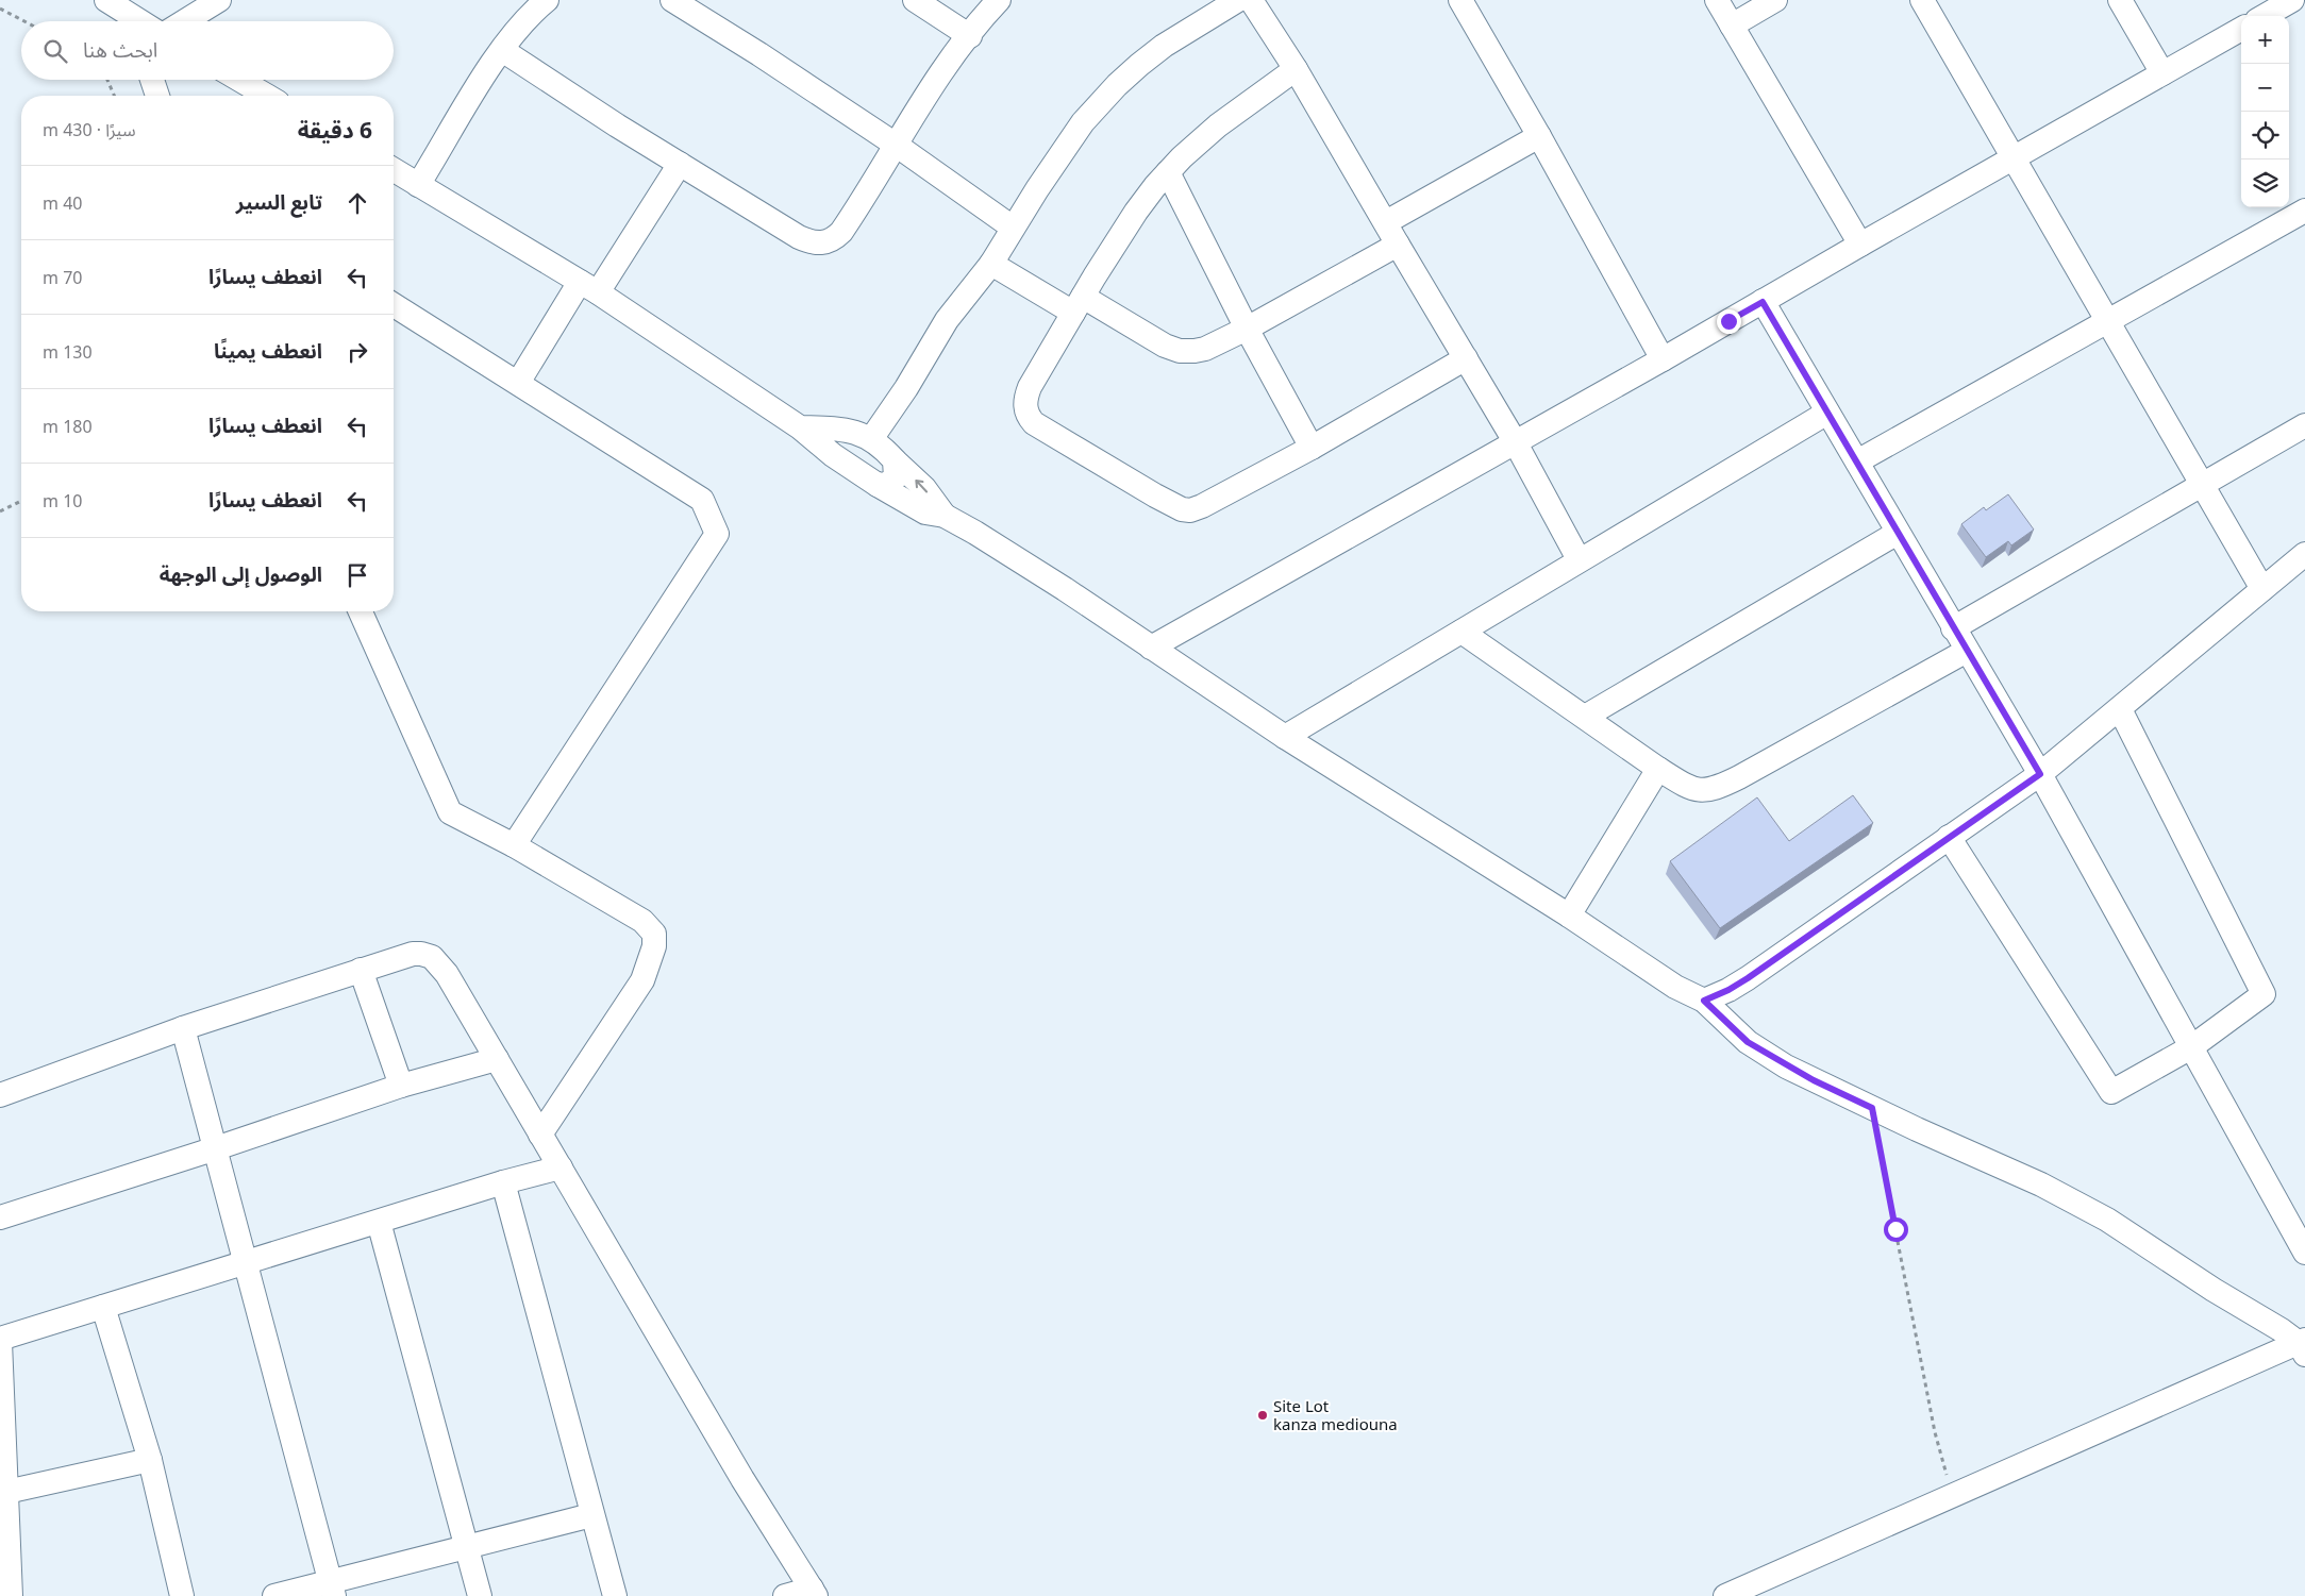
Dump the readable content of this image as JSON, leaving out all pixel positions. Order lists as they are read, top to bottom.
{
  "places": ["Site Lot kanza mediouna"],
  "page": {
    "map_buttons": ["+", "−"],
    "search": "ابحث هنا",
    "heading": ["6 دقيقة", "سيرًا · 430 m"],
    "list": [
      ["تابع السير", "40 m"],
      ["انعطف يسارًا", "70 m"],
      ["انعطف يمينًا", "130 m"],
      ["انعطف يسارًا", "180 m"],
      ["انعطف يسارًا", "10 m"],
      "الوصول إلى الوجهة"
    ]
  }
}
